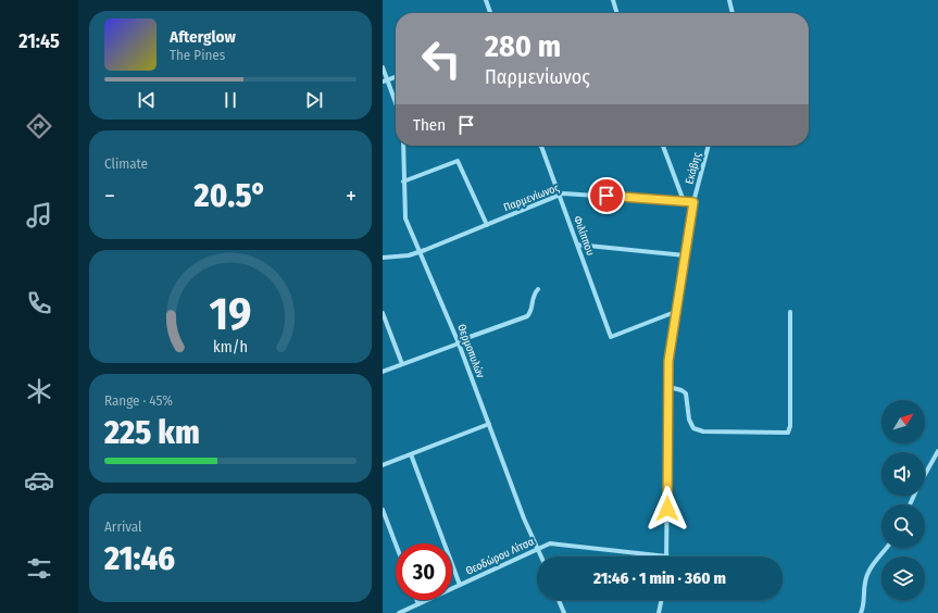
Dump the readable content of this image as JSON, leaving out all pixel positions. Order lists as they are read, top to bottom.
{
  "streets": {
    "street": [
      "Εκάβης",
      "Παρμενίωνος",
      "Φιλίππου",
      "Θερμοπυλών",
      "Θεοδώρου Λίτσα"
    ]
  },
  "crossings": [
    ["Εκάβης", "Παρμενίωνος"],
    ["Εκάβης", "Φιλίππου"],
    ["Εκάβης", "Θεοδώρου Λίτσα"],
    ["Παρμενίωνος", "Φιλίππου"],
    ["Παρμενίωνος", "Θερμοπυλών"],
    ["Θερμοπυλών", "Θεοδώρου Λίτσα"]
  ],
  "north": "top right",
  "page": {
    "tabs": "21:45",
    "turn": ["280 m", "Παρμενίωνος"],
    "song": ["Afterglow", "The Pines"],
    "then": "Then",
    "tile": [
      "Climate",
      ["Range · 45%", "225 km"],
      ["Arrival", "21:46"]
    ],
    "heat": ["−", "20.5°", "+"],
    "limit": "30",
    "trip": "21:46 · 1 min · 360 m",
    "gauge": ["19", "km/h"]
  }
}
